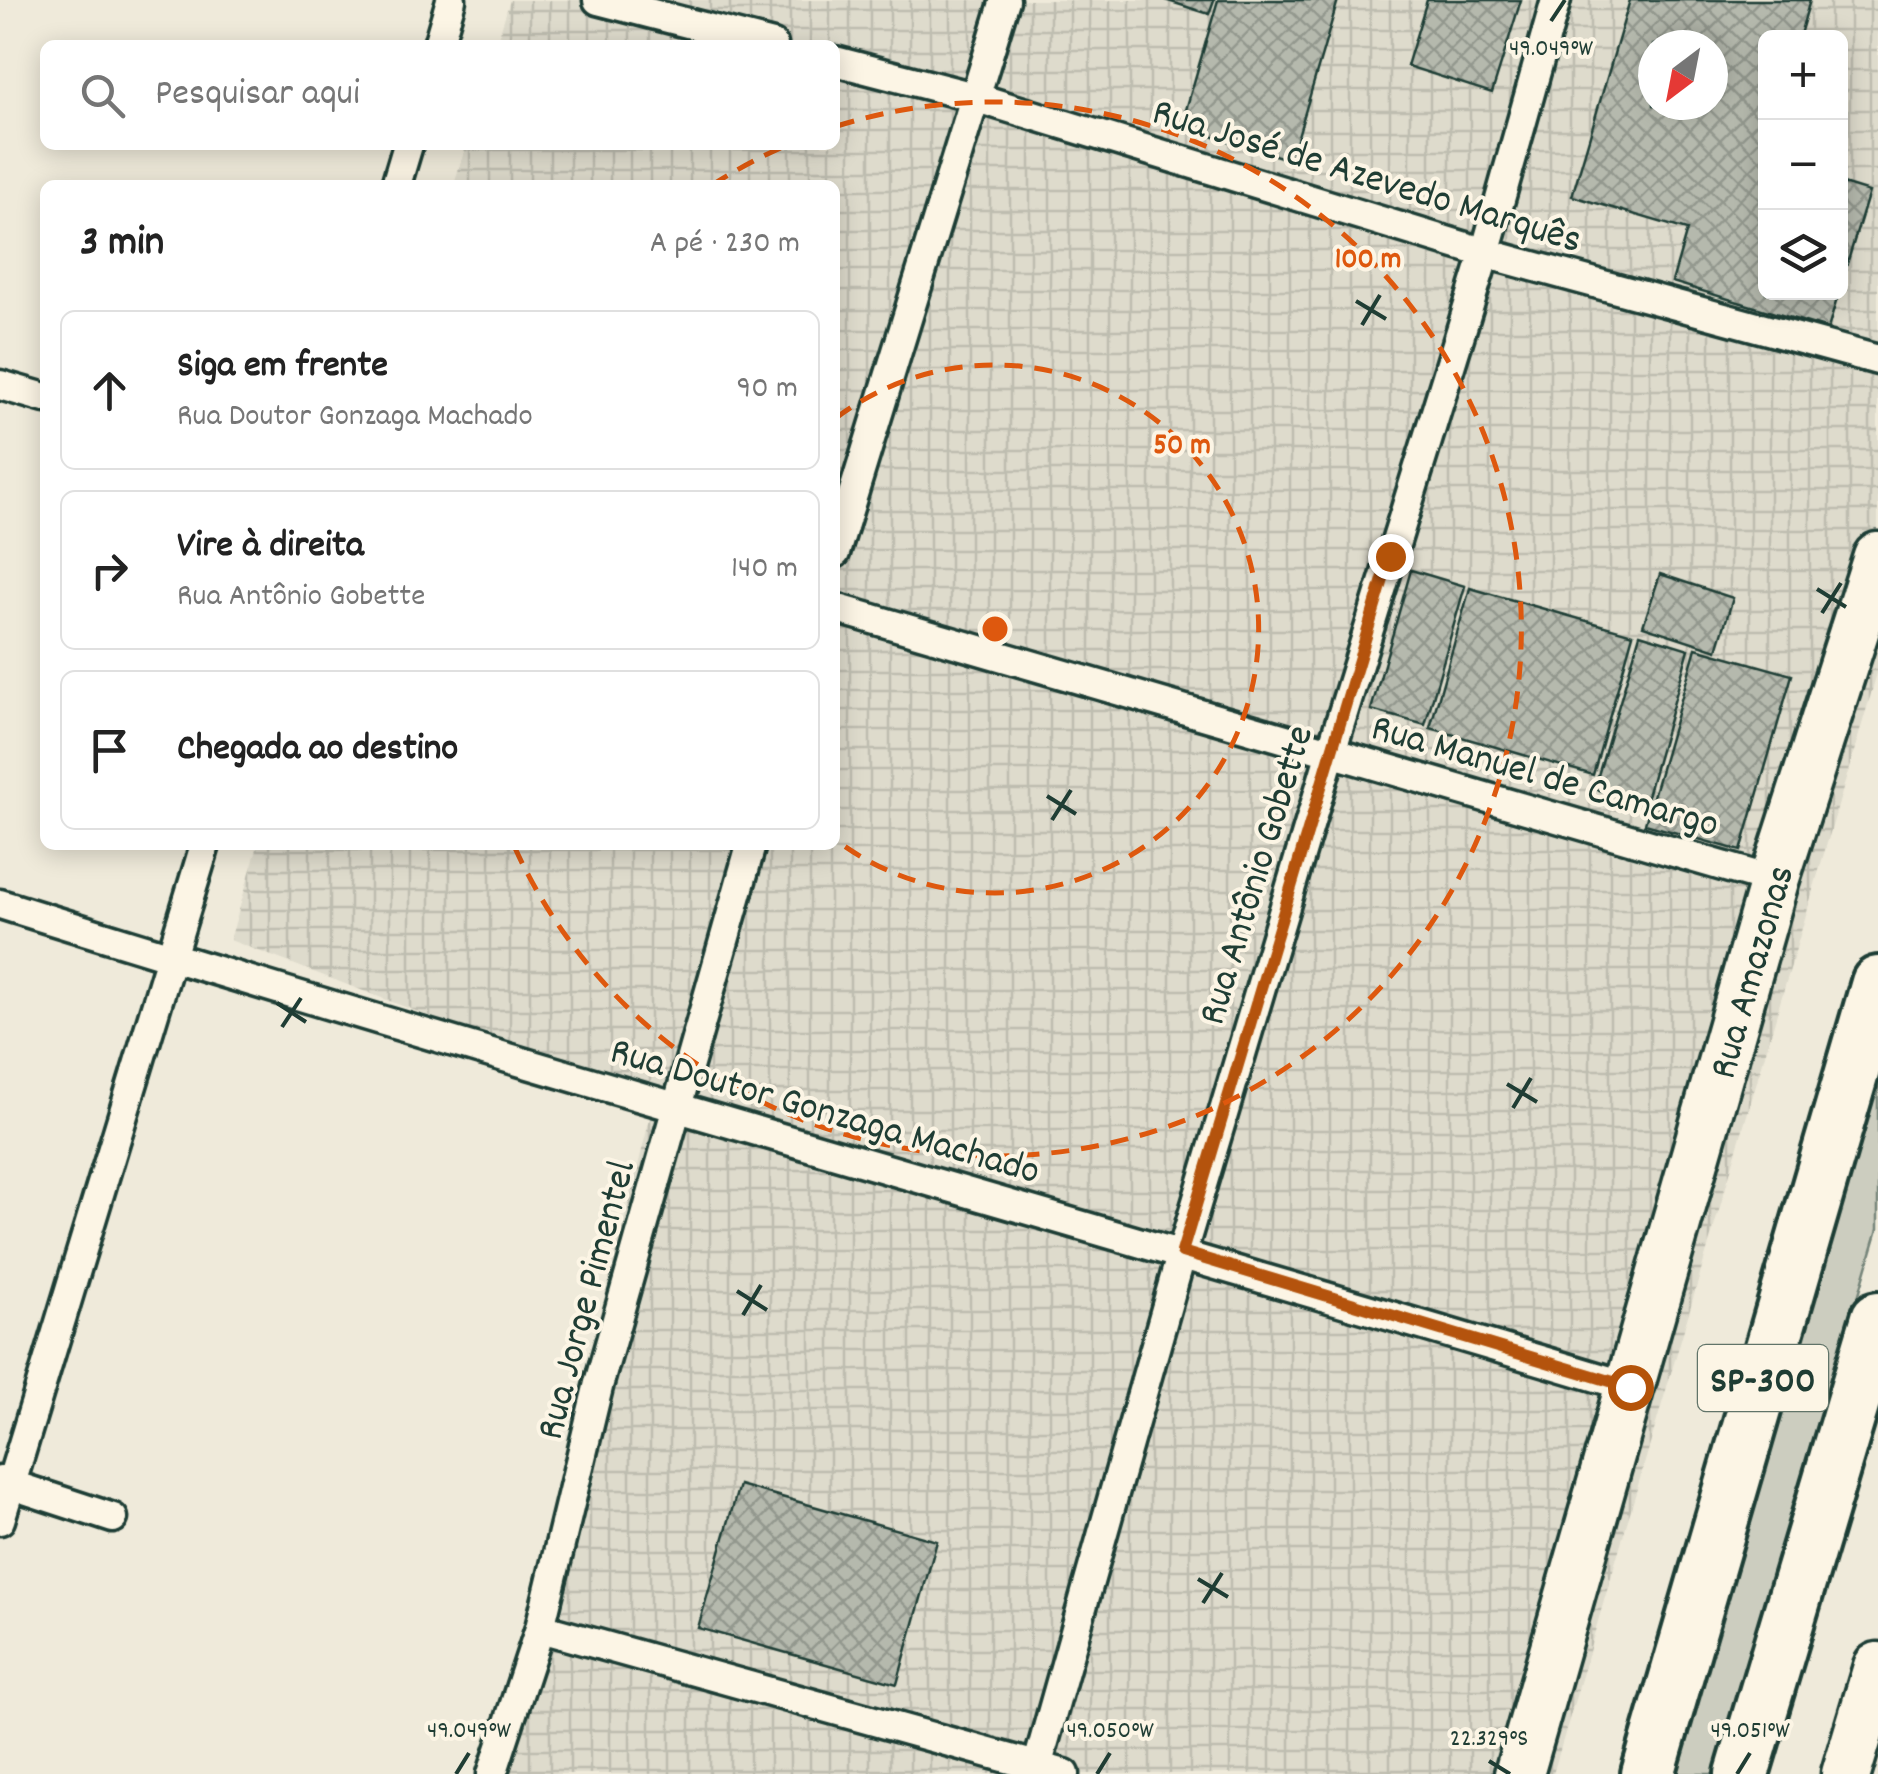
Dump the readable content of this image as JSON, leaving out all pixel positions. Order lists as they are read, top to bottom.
{
  "streets": {
    "highway": ["Rua Amazonas", "SP-300"],
    "street": [
      "Rua José de Azevedo Marquês",
      "Rua Manuel de Camargo",
      "Rua Antônio Gobette",
      "Rua Doutor Gonzaga Machado",
      "Rua Jorge Pimentel"
    ]
  },
  "crossings": [
    ["Rua José de Azevedo Marquês", "Rua Antônio Gobette"],
    ["Rua Manuel de Camargo", "Rua Antônio Gobette"],
    ["Rua Manuel de Camargo", "Rua Amazonas"],
    ["Rua Antônio Gobette", "Rua Doutor Gonzaga Machado"],
    ["Rua Amazonas", "Rua Doutor Gonzaga Machado"],
    ["Rua Doutor Gonzaga Machado", "Rua Jorge Pimentel"]
  ],
  "north": "bottom left",
  "page": {
    "map_buttons": ["+", "−"],
    "search": "Pesquisar aqui",
    "heading": ["3 min", "A pé · 230 m"],
    "list": [
      ["Siga em frente", "Rua Doutor Gonzaga Machado", "90 m"],
      ["Vire à direita", "Rua Antônio Gobette", "140 m"],
      "Chegada ao destino"
    ]
  },
  "coordinates": [
    "49.049°W",
    "49.050°W",
    "49.051°W",
    "22.329°S"
  ],
  "rings": ["100 m", "50 m"]
}
